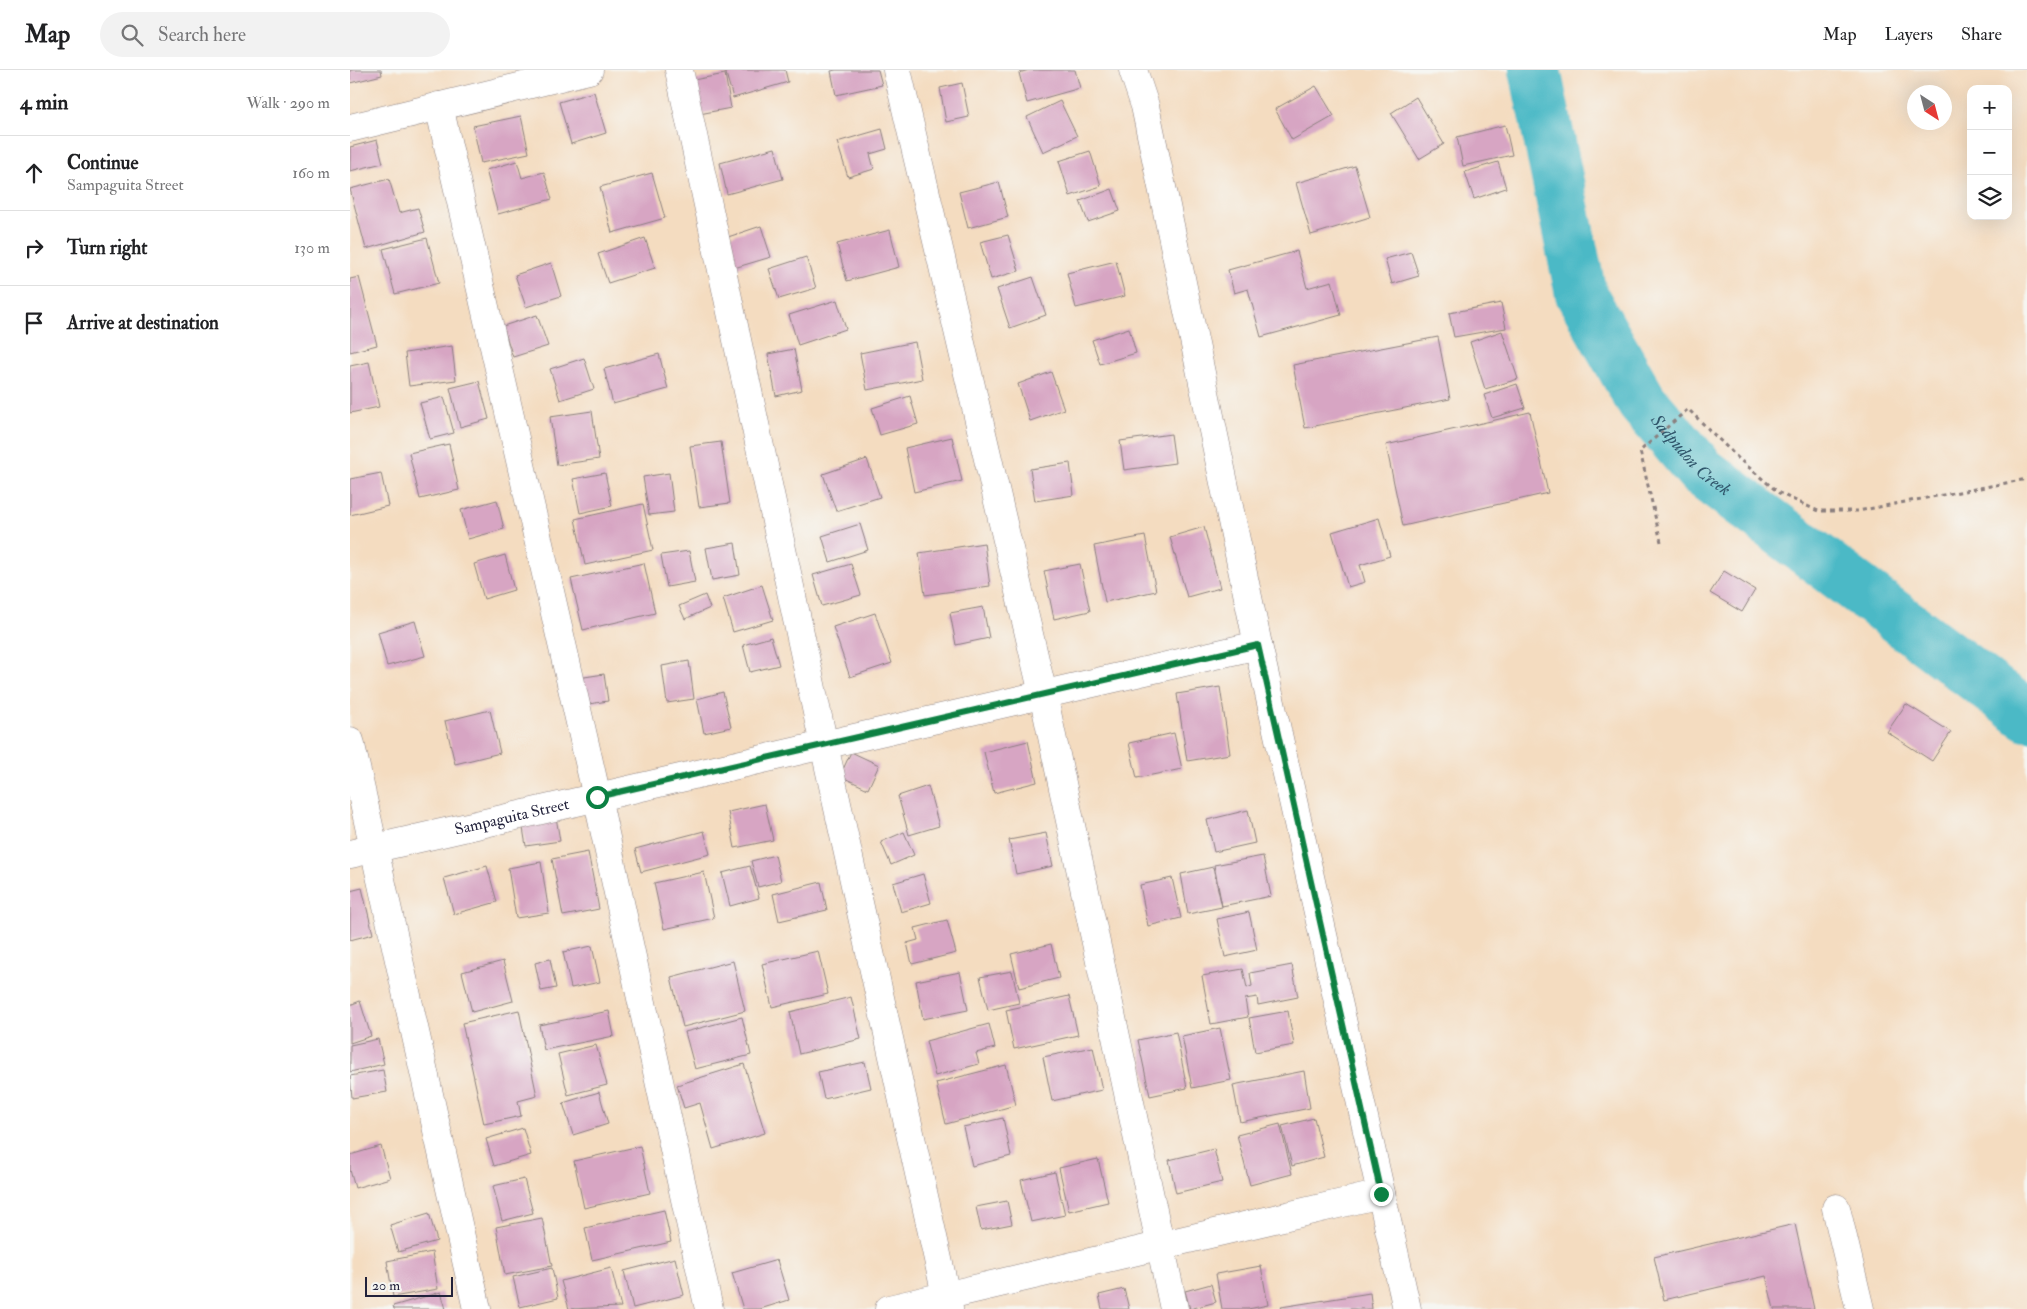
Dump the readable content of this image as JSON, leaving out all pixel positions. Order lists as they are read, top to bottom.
{
  "streets": {
    "street": ["Sampaguita Street"]
  },
  "water": ["Sadpudon Creek"],
  "scale_bar": "20 m",
  "north": "bottom right",
  "page": {
    "header": "Map",
    "search": "Search here",
    "nav": ["Map", "Layers", "Share"],
    "heading": ["4 min", "Walk · 290 m"],
    "map_buttons": ["+", "−"],
    "list": [
      ["Continue", "Sampaguita Street", "160 m"],
      ["Turn right", "130 m"],
      "Arrive at destination"
    ],
    "scale": "20 m"
  }
}
